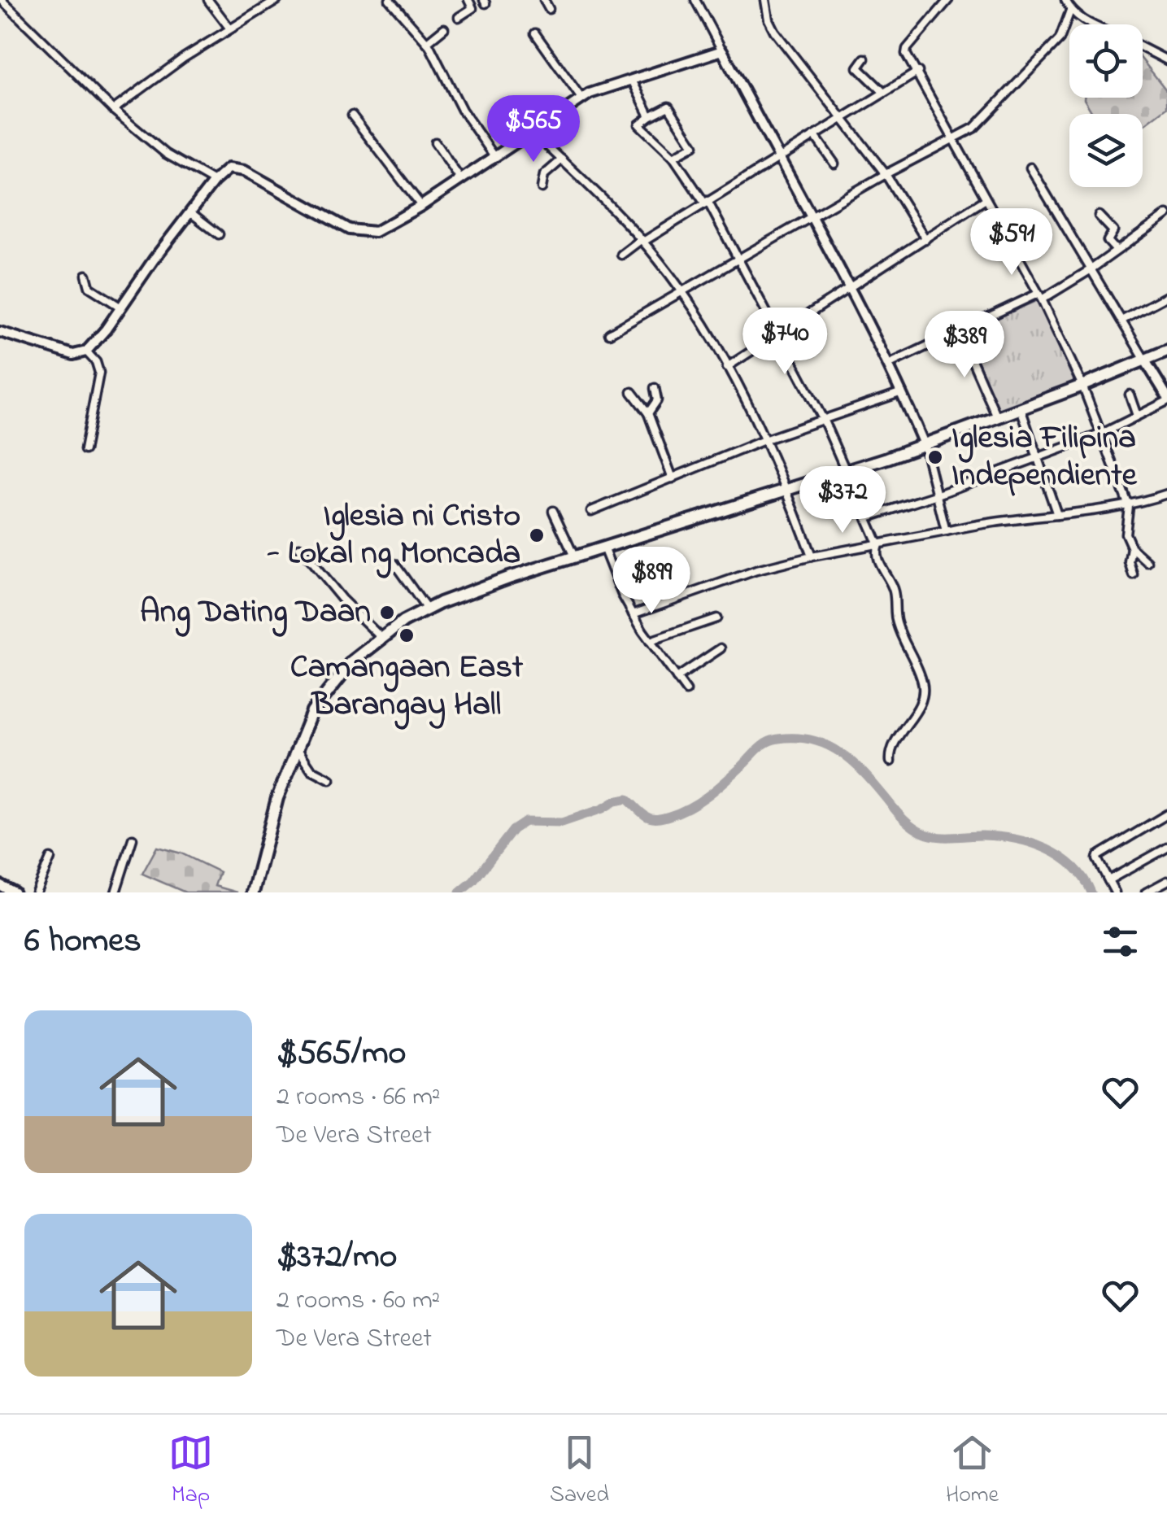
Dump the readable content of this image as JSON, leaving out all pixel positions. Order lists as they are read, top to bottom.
{
  "places": [
    "Iglesia Filipina Independiente",
    "Iglesia ni Cristo - Lokal ng Moncada",
    "Ang Dating Daan",
    "Camangaan East Barangay Hall"
  ],
  "page": {
    "price": [
      "$565",
      "$591",
      "$740",
      "$389",
      "$372",
      "$899"
    ],
    "heading": "6 homes",
    "list": [
      {
        "name": "$565/mo",
        "note": "2 rooms · 66 m² · De Vera Street"
      },
      {
        "name": "$372/mo",
        "note": "2 rooms · 60 m² · De Vera Street"
      }
    ],
    "tabs": ["Map", "Saved", "Home"]
  }
}
